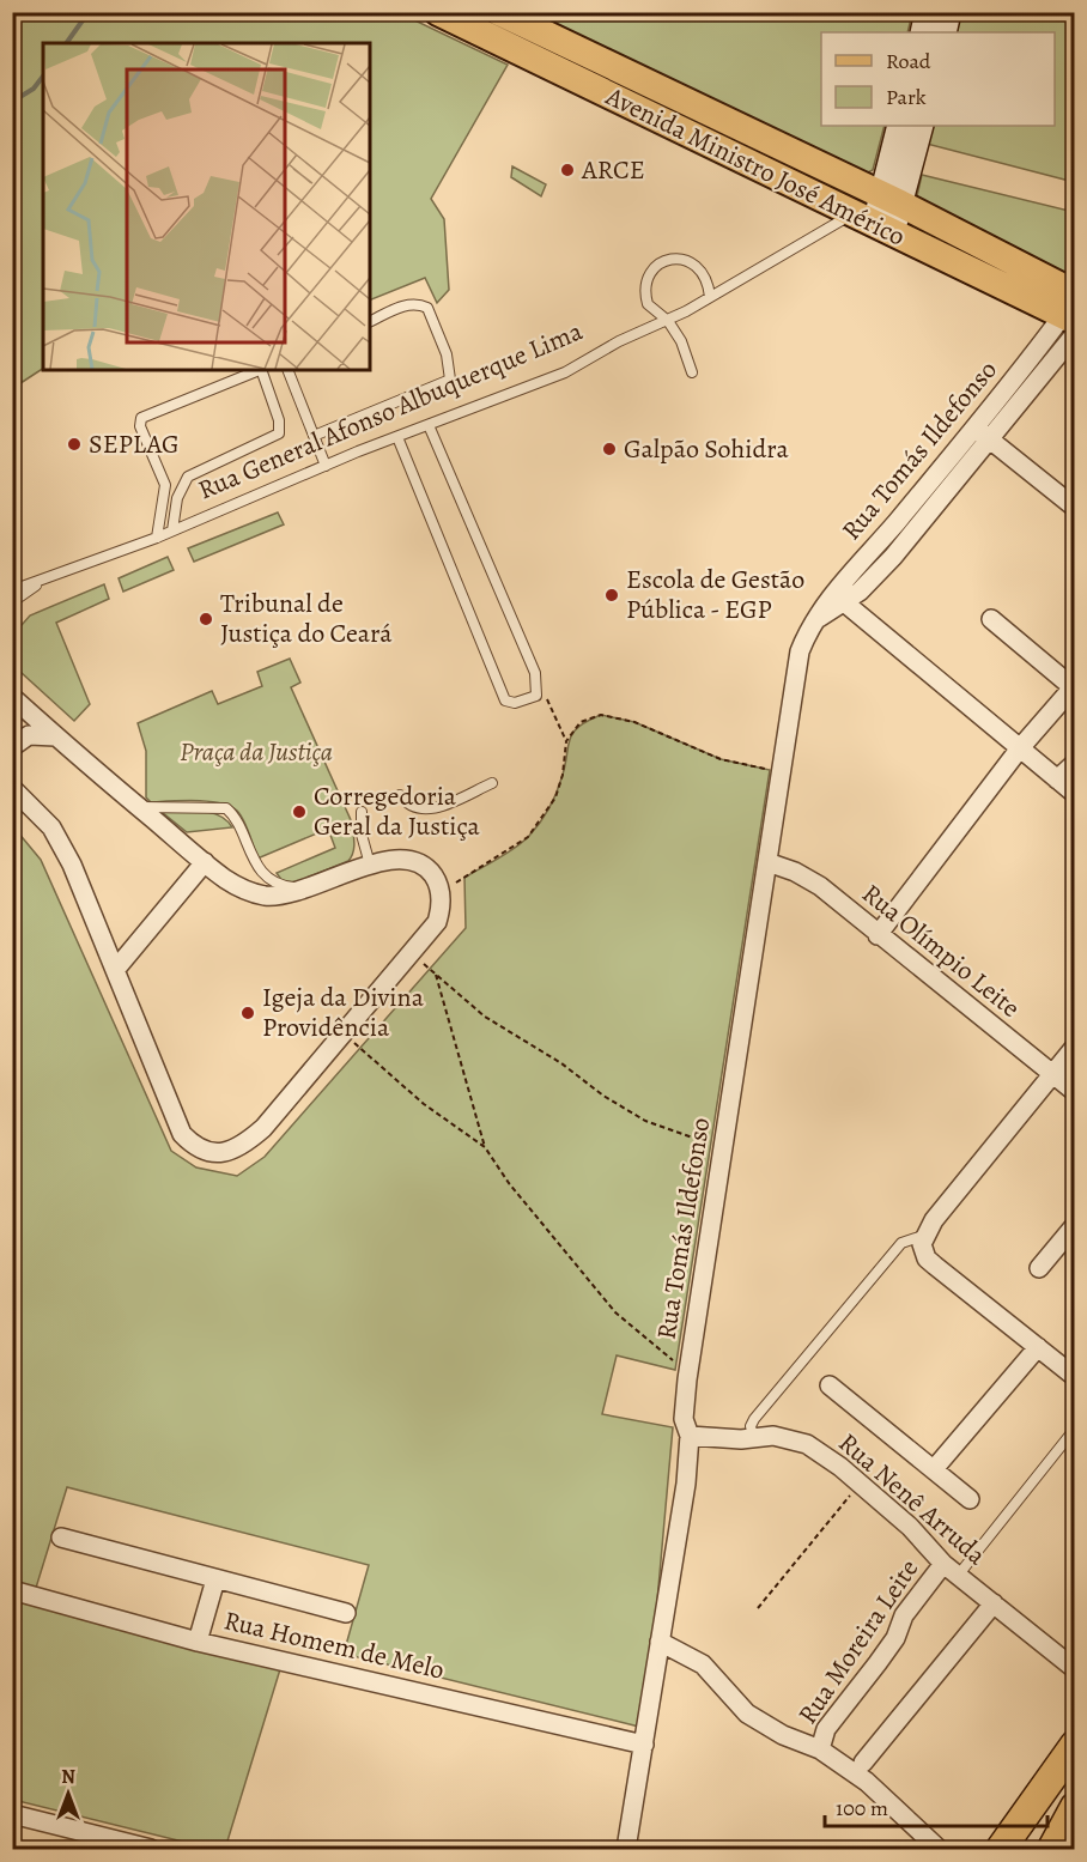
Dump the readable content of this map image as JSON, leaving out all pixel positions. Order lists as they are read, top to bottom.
{
  "streets": {
    "main road": ["Avenida Ministro José Américo"],
    "street": [
      "Rua Tomás Ildefonso",
      "Rua Olímpio Leite",
      "Rua Nenê Arruda",
      "Rua Moreira Leite",
      "Rua Homem de Melo"
    ],
    "lane": ["Rua General Afonso Albuquerque Lima"]
  },
  "crossings": [
    ["Avenida Ministro José Américo", "Rua General Afonso Albuquerque Lima"],
    ["Avenida Ministro José Américo", "Rua Tomás Ildefonso"],
    ["Rua Tomás Ildefonso", "Rua Olímpio Leite"],
    ["Rua Tomás Ildefonso", "Rua Nenê Arruda"],
    ["Rua Tomás Ildefonso", "Rua Homem de Melo"],
    ["Rua Nenê Arruda", "Rua Moreira Leite"]
  ],
  "parks": ["Praça da Justiça"],
  "places": [
    "ARCE",
    "SEPLAG",
    "Galpão Sohidra",
    "Escola de Gestão Pública - EGP",
    "Tribunal de Justiça do Ceará",
    "Corregedoria Geral da Justiça",
    "Igeja da Divina Providência"
  ],
  "legend": ["Road", "Park"],
  "scale_bar": "100 m",
  "north": "top"
}
